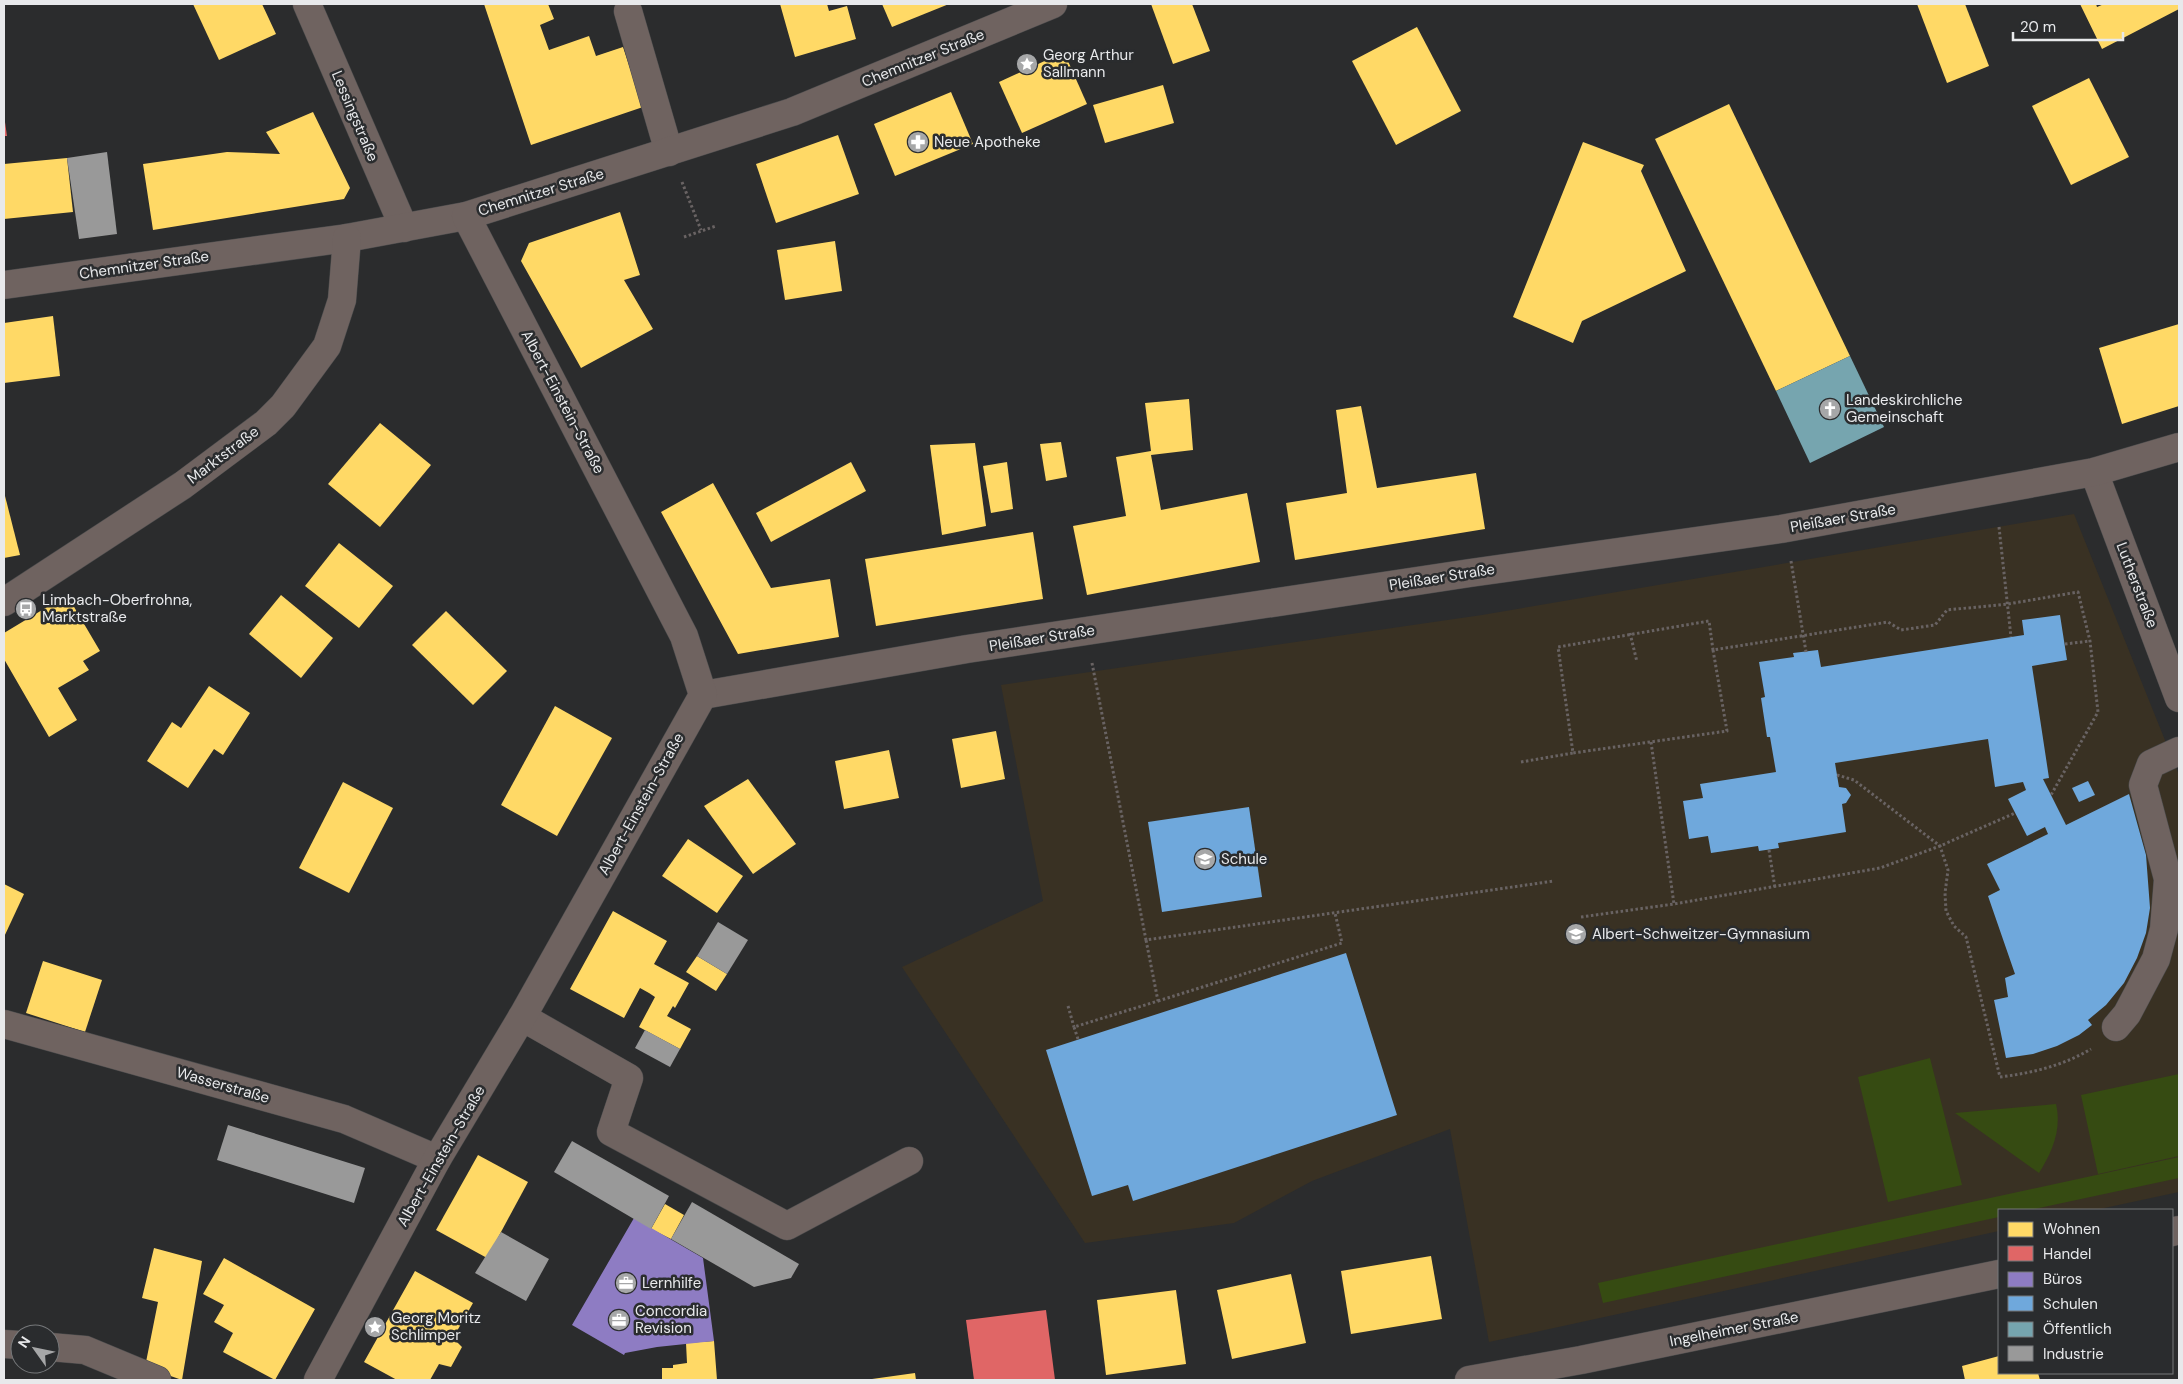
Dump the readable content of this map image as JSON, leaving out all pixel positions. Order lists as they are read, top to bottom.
{
  "streets": {
    "street": [
      "Chemnitzer Straße",
      "Lessingstraße",
      "Albert-Einstein-Straße",
      "Marktstraße",
      "Pleißaer Straße",
      "Lutherstraße",
      "Wasserstraße",
      "Ingelheimer Straße"
    ]
  },
  "crossings": [
    ["Chemnitzer Straße", "Lessingstraße"],
    ["Chemnitzer Straße", "Albert-Einstein-Straße"],
    ["Chemnitzer Straße", "Marktstraße"],
    ["Albert-Einstein-Straße", "Pleißaer Straße"],
    ["Albert-Einstein-Straße", "Wasserstraße"],
    ["Pleißaer Straße", "Lutherstraße"]
  ],
  "places": {
    "place": ["Georg Arthur Sallmann", "Georg Moritz Schlimper"],
    "pharmacy": ["Neue Apotheke"],
    "church": ["Landeskirchliche Gemeinschaft"],
    "bus stop": ["Limbach-Oberfrohna, Marktstraße"],
    "school or university": ["Schule", "Albert-Schweitzer-Gymnasium"],
    "office": ["Lernhilfe", "Concordia Revision"]
  },
  "legend": [
    "Wohnen",
    "Handel",
    "Büros",
    "Schulen",
    "Öffentlich",
    "Industrie"
  ],
  "scale_bar": "20 m",
  "north": "top left"
}
